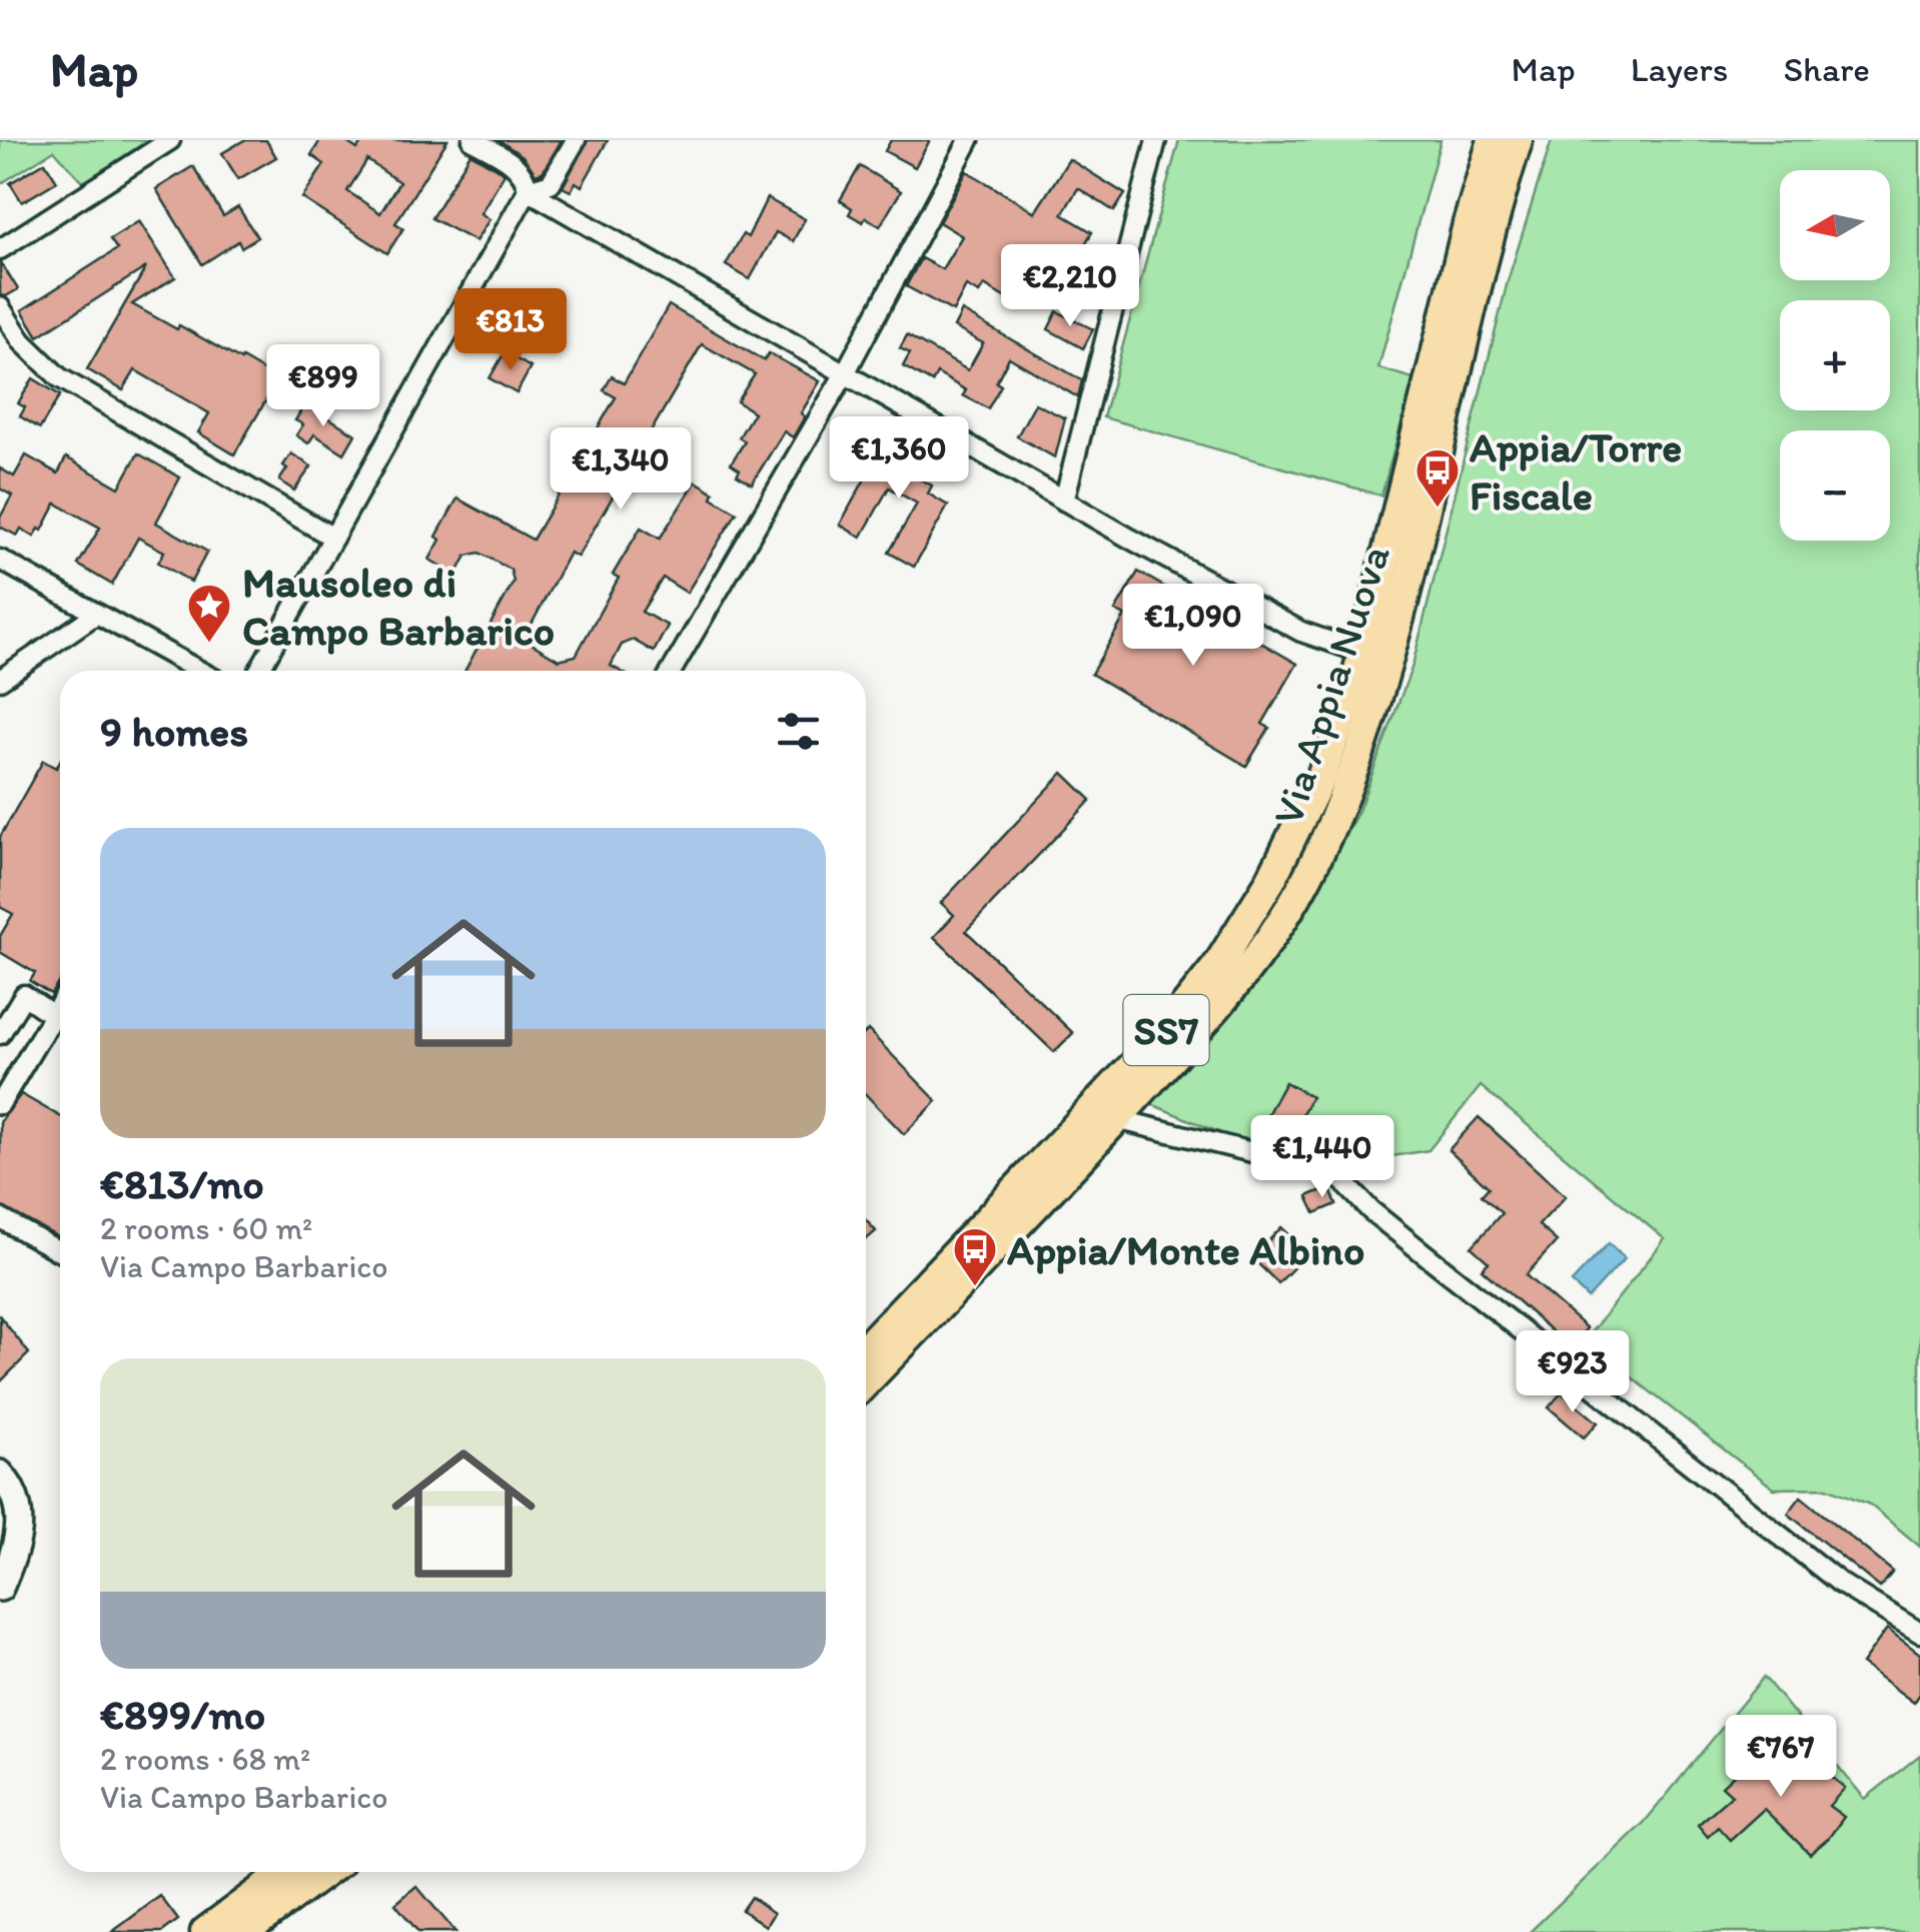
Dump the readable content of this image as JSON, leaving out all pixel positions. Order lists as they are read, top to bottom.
{
  "streets": {
    "main road": ["Via Appia Nuova", "SS7"]
  },
  "places": {
    "bus stop": ["Appia/Torre Fiscale", "Appia/Monte Albino"],
    "place": ["Mausoleo di Campo Barbarico"]
  },
  "north": "left",
  "page": {
    "header": "Map",
    "nav": ["Map", "Layers", "Share"],
    "map_buttons": ["+", "−"],
    "price": [
      "€2,210",
      "€813",
      "€899",
      "€1,360",
      "€1,340",
      "€1,090",
      "€1,440",
      "€923",
      "€767"
    ],
    "heading": "9 homes",
    "list": [
      {
        "name": "€813/mo",
        "note": "2 rooms · 60 m² · Via Campo Barbarico"
      },
      {
        "name": "€899/mo",
        "note": "2 rooms · 68 m² · Via Campo Barbarico"
      }
    ]
  }
}
